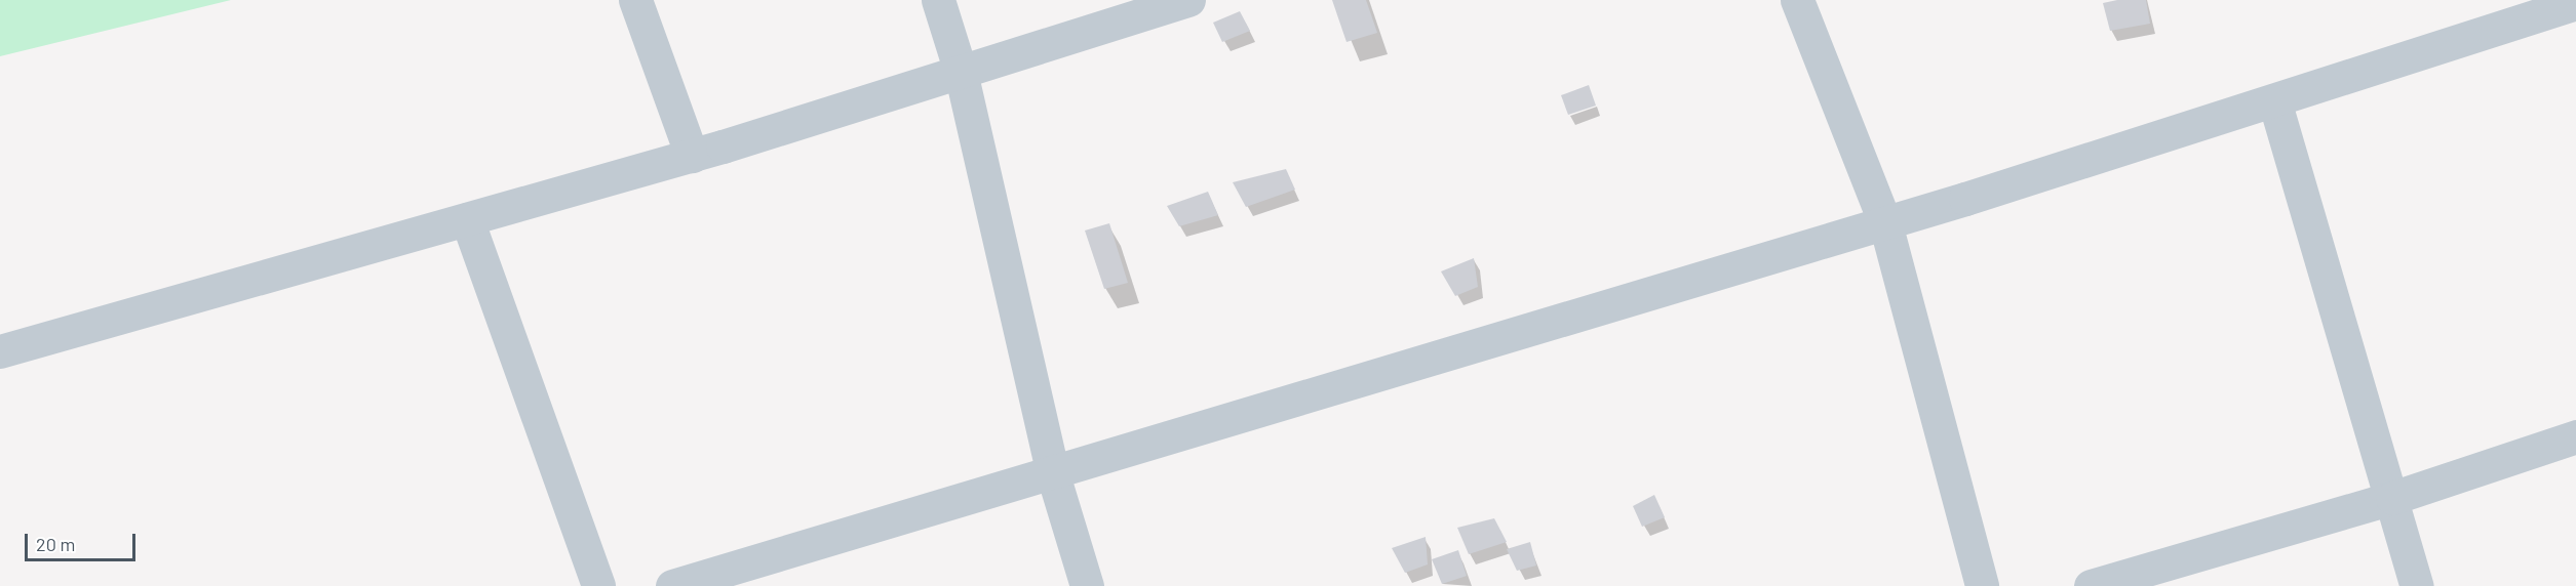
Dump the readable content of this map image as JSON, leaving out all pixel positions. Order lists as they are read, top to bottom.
{
  "scale_bar": "20 m"
}
